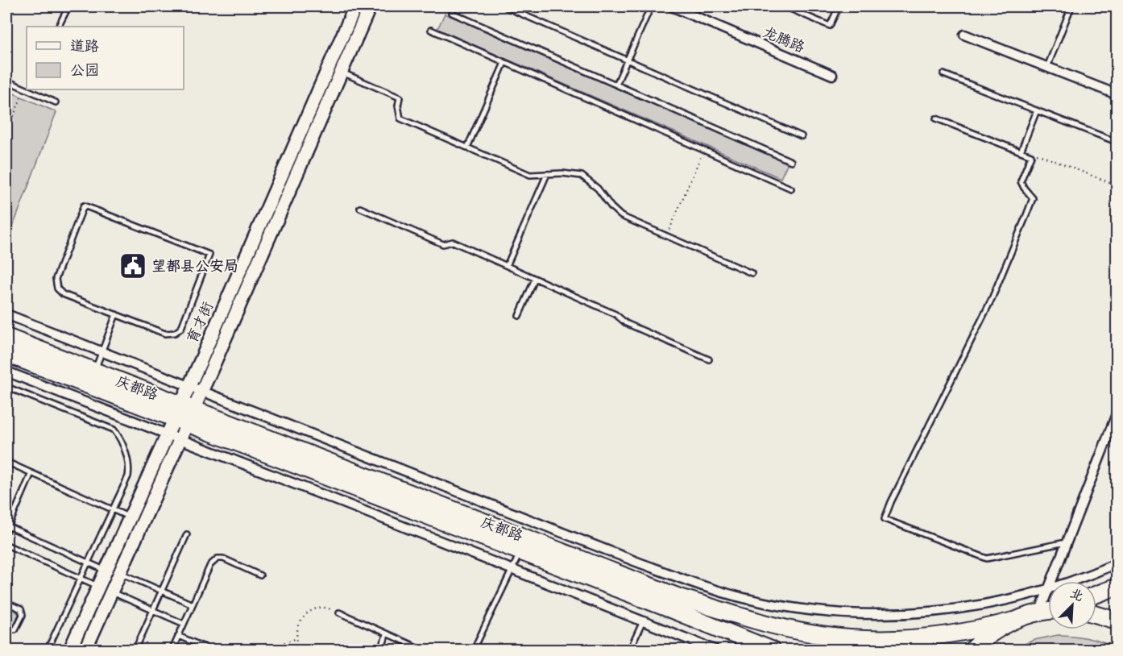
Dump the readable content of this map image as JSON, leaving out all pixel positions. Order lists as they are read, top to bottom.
{
  "streets": {
    "highway": ["庆都路"],
    "street": ["龙腾路", "育才街"]
  },
  "crossings": [
    ["育才街", "庆都路"]
  ],
  "places": {
    "public building": ["望都县公安局"]
  },
  "legend": ["道路", "公园"],
  "north": "top right"
}
